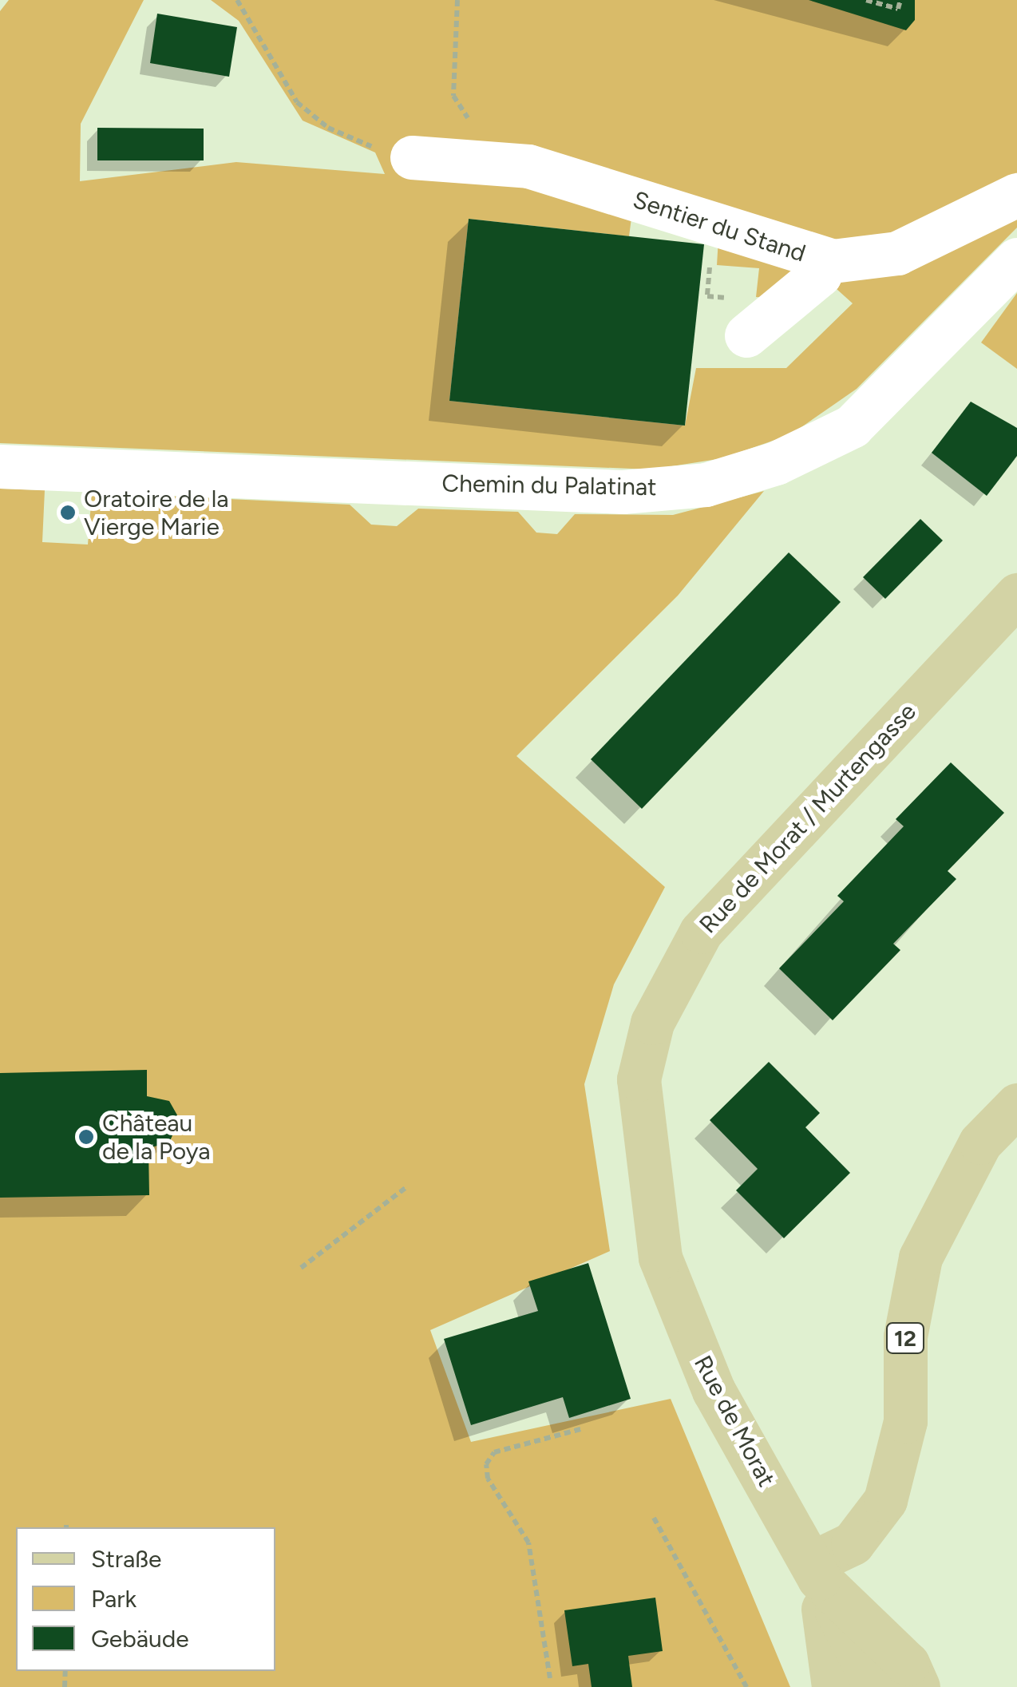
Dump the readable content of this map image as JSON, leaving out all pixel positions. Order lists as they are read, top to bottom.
{
  "streets": {
    "main road": ["Rue de Morat / Murtengasse", "12", "Rue de Morat"],
    "street": ["Sentier du Stand", "Chemin du Palatinat"]
  },
  "crossings": [
    ["Rue de Morat / Murtengasse", "Rue de Morat"],
    ["12", "Rue de Morat"]
  ],
  "places": ["Oratoire de la Vierge Marie", "Château de la Poya"],
  "legend": ["Straße", "Park", "Gebäude"]
}
